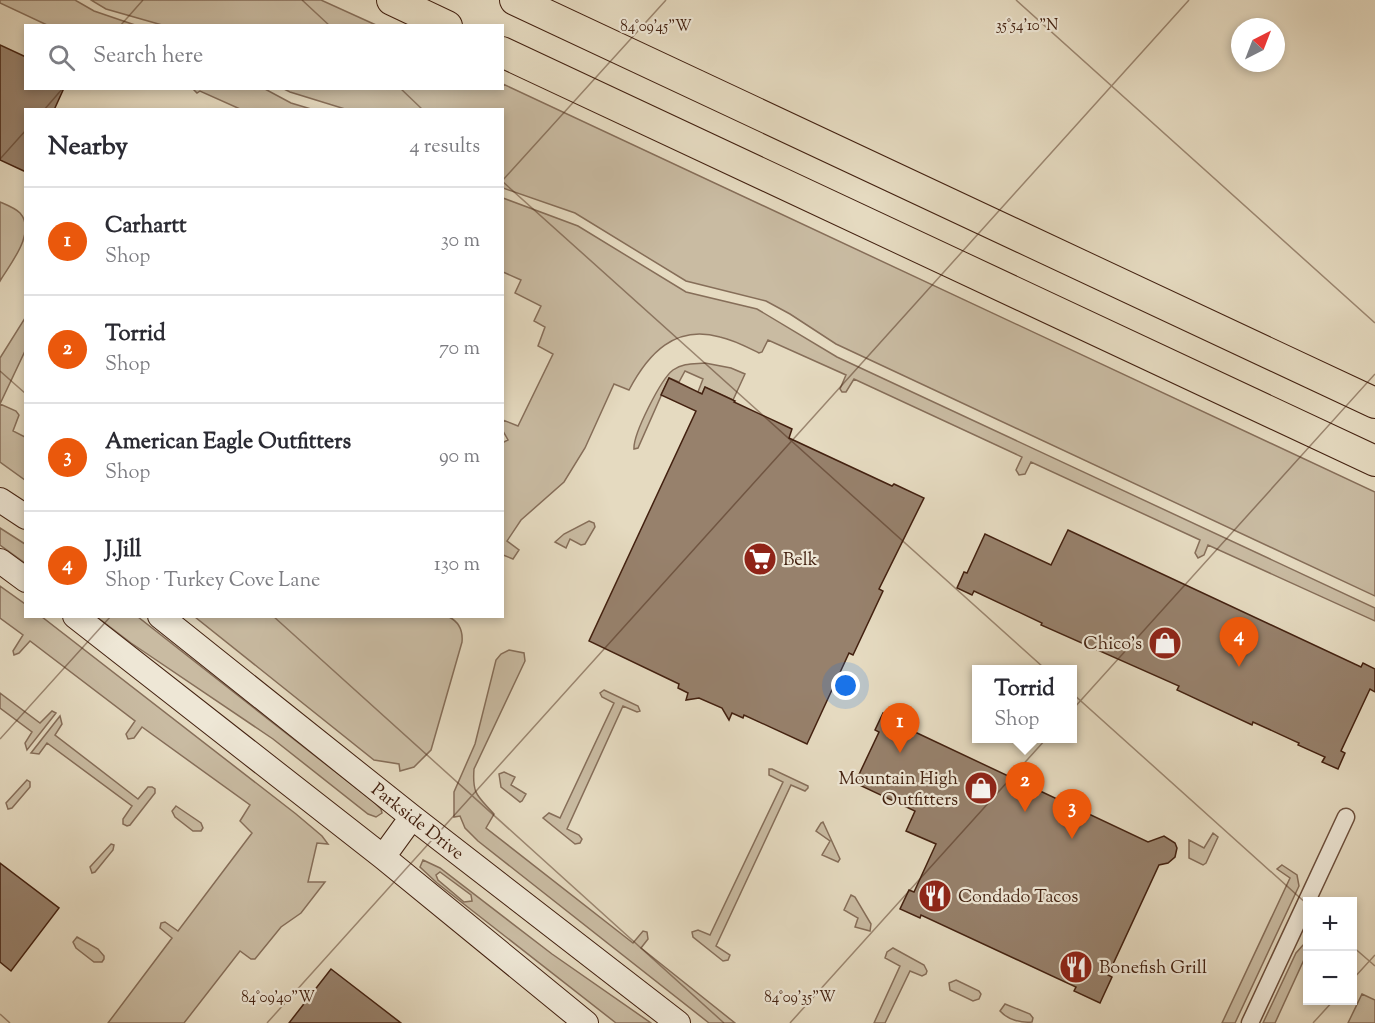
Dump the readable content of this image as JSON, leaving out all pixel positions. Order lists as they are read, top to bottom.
{
  "streets": {
    "street": ["Parkside Drive"]
  },
  "places": {
    "supermarket": ["Belk"],
    "shop": ["Chico's", "Mountain High Outfitters"],
    "restaurant": ["Condado Tacos", "Bonefish Grill"]
  },
  "north": "top right",
  "page": {
    "search": "Search here",
    "heading": ["Nearby", "4 results"],
    "list": [
      {
        "mark": "1",
        "name": "Carhartt",
        "note": "Shop",
        "value": "30 m"
      },
      {
        "mark": "2",
        "name": "Torrid",
        "note": "Shop",
        "value": "70 m"
      },
      {
        "mark": "3",
        "name": "American Eagle Outfitters",
        "note": "Shop",
        "value": "90 m"
      },
      {
        "mark": "4",
        "name": "J.Jill",
        "note": "Shop · Turkey Cove Lane",
        "value": "130 m"
      }
    ],
    "pins": [
      "4",
      "1",
      "2",
      "3"
    ],
    "popup": ["Torrid", "Shop"],
    "map_buttons": ["+", "−"]
  },
  "coordinates": [
    "35°54'10\"N",
    "84°09'45\"W",
    "84°09'40\"W",
    "84°09'35\"W"
  ]
}
